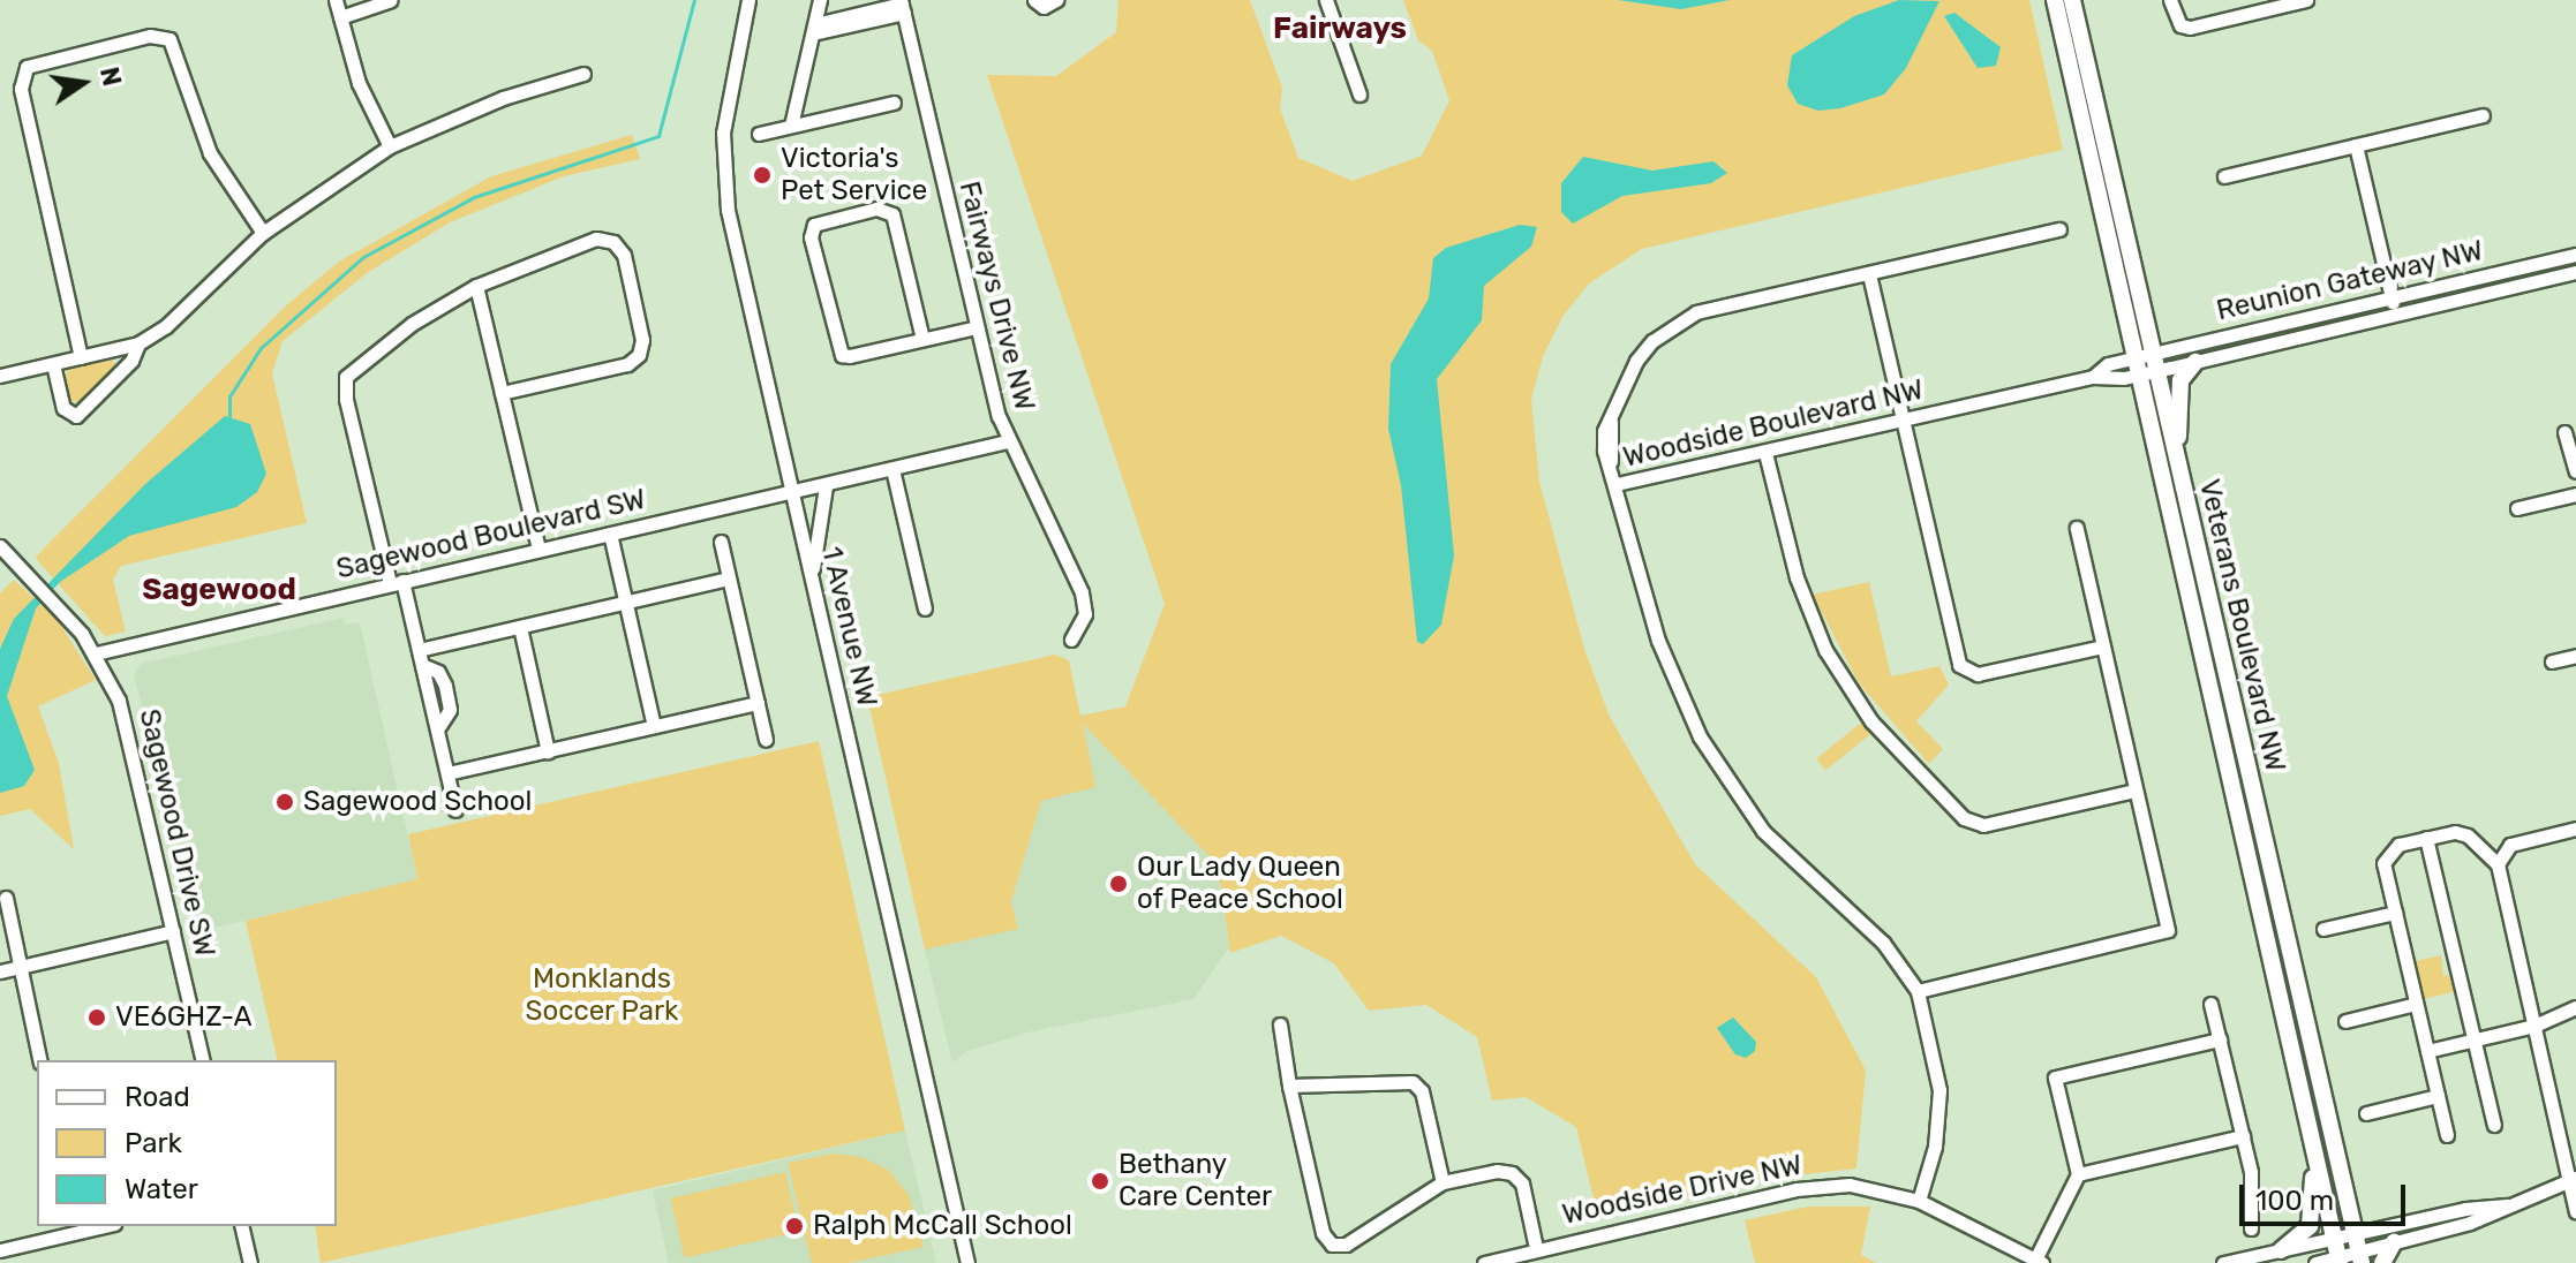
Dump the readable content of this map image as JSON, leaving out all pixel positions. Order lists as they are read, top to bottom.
{
  "streets": {
    "main road": ["Veterans Boulevard NW"],
    "street": [
      "Reunion Gateway NW",
      "Fairways Drive NW",
      "Woodside Boulevard NW",
      "Sagewood Boulevard SW",
      "1 Avenue NW",
      "Sagewood Drive SW",
      "Woodside Drive NW"
    ]
  },
  "crossings": [
    ["Reunion Gateway NW", "Woodside Boulevard NW"],
    ["Reunion Gateway NW", "Veterans Boulevard NW"],
    ["Fairways Drive NW", "Sagewood Boulevard SW"],
    ["Fairways Drive NW", "1 Avenue NW"],
    ["Woodside Boulevard NW", "Veterans Boulevard NW"],
    ["Woodside Boulevard NW", "Woodside Drive NW"],
    ["Sagewood Boulevard SW", "1 Avenue NW"],
    ["Sagewood Boulevard SW", "Sagewood Drive SW"]
  ],
  "districts": ["Fairways", "Sagewood"],
  "parks": ["Monklands Soccer Park"],
  "places": [
    "Victoria's Pet Service",
    "Sagewood School",
    "Our Lady Queen of Peace School",
    "VE6GHZ-A",
    "Bethany Care Center",
    "Ralph McCall School"
  ],
  "legend": ["Road", "Park", "Water"],
  "scale_bar": "100 m",
  "north": "right"
}
